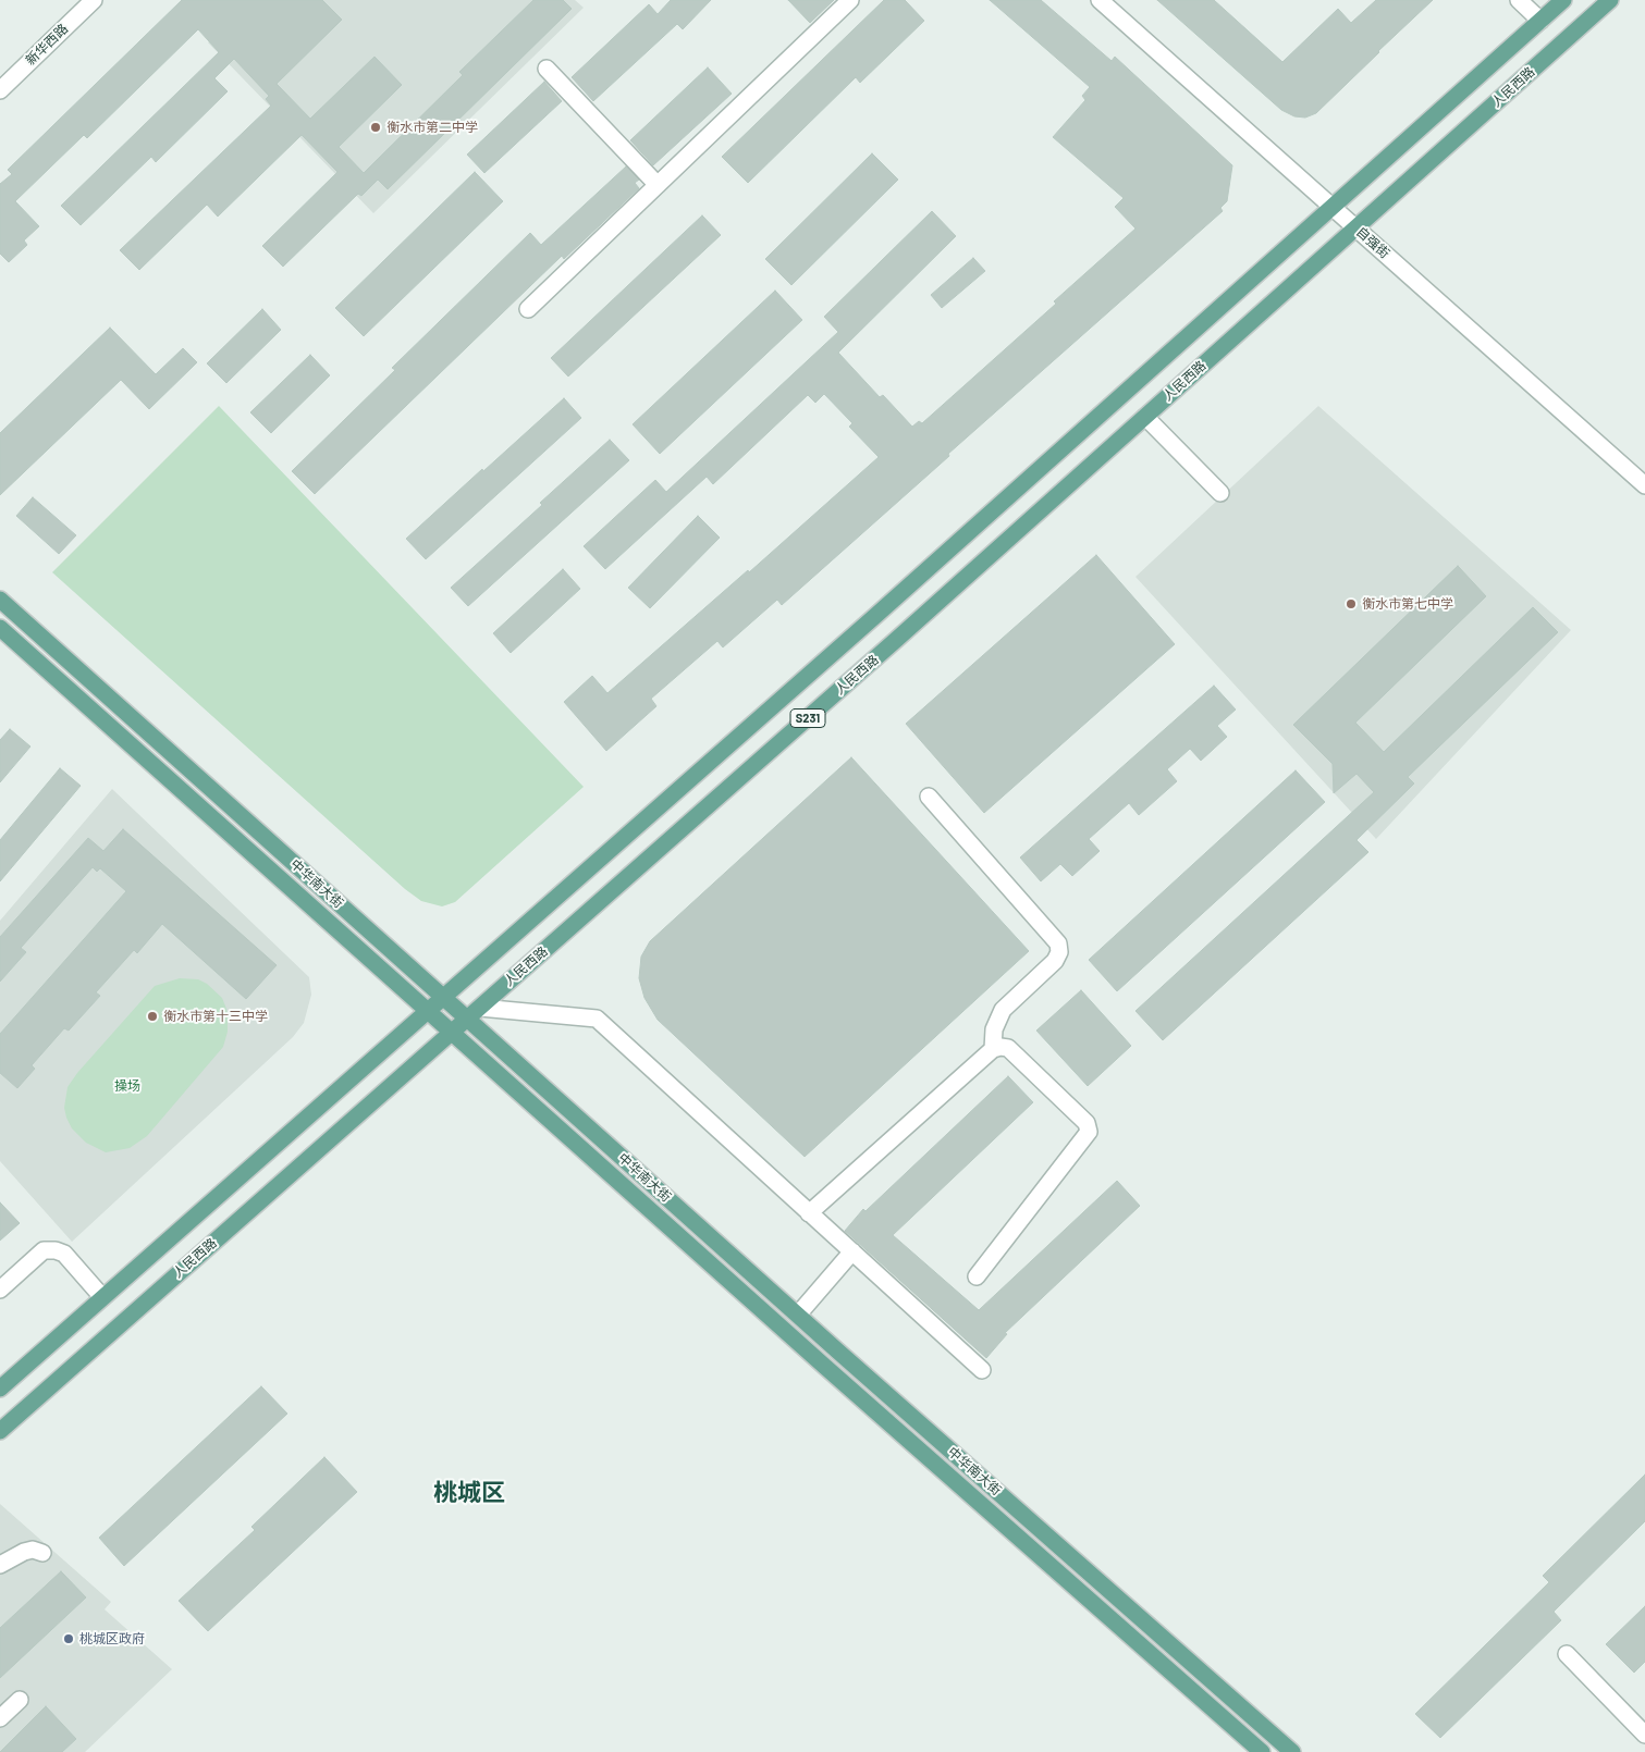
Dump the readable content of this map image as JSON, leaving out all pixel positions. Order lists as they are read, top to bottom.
{
  "streets": {
    "main road": ["人民西路", "S231", "中华南大街"],
    "street": ["新华西路", "自强街"]
  },
  "crossings": [
    ["人民西路", "自强街"],
    ["人民西路", "中华南大街"],
    ["自强街", "S231"],
    ["S231", "中华南大街"]
  ],
  "districts": ["桃城区"],
  "parks": ["操场"],
  "places": [
    "衡水市第二中学",
    "衡水市第七中学",
    "衡水市第十三中学",
    "桃城区政府"
  ]
}
